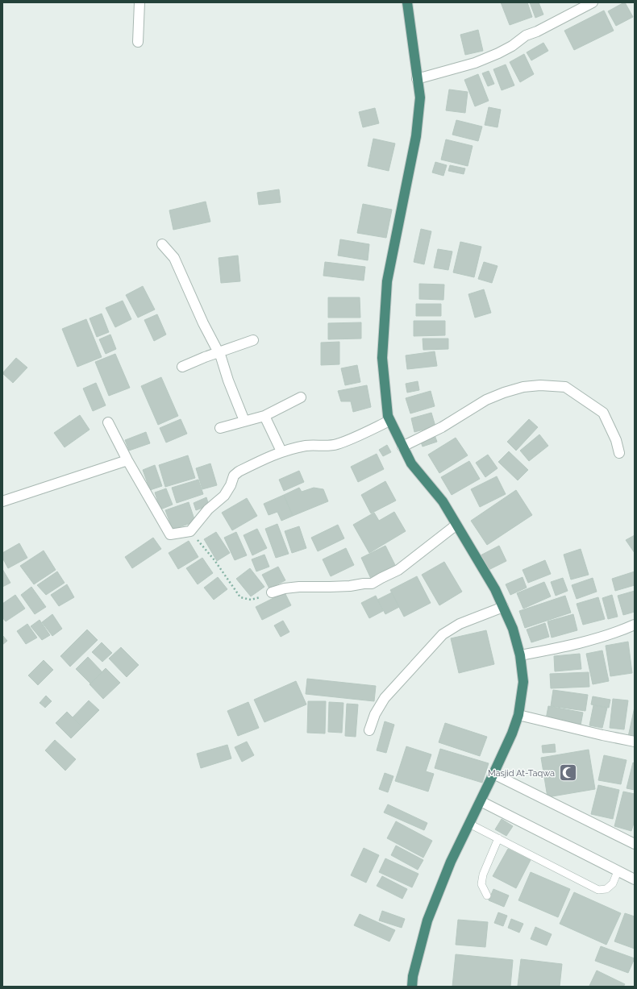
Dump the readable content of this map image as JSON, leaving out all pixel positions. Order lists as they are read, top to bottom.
{
  "places": {
    "mosque": ["Masjid At-Taqwa"]
  }
}
